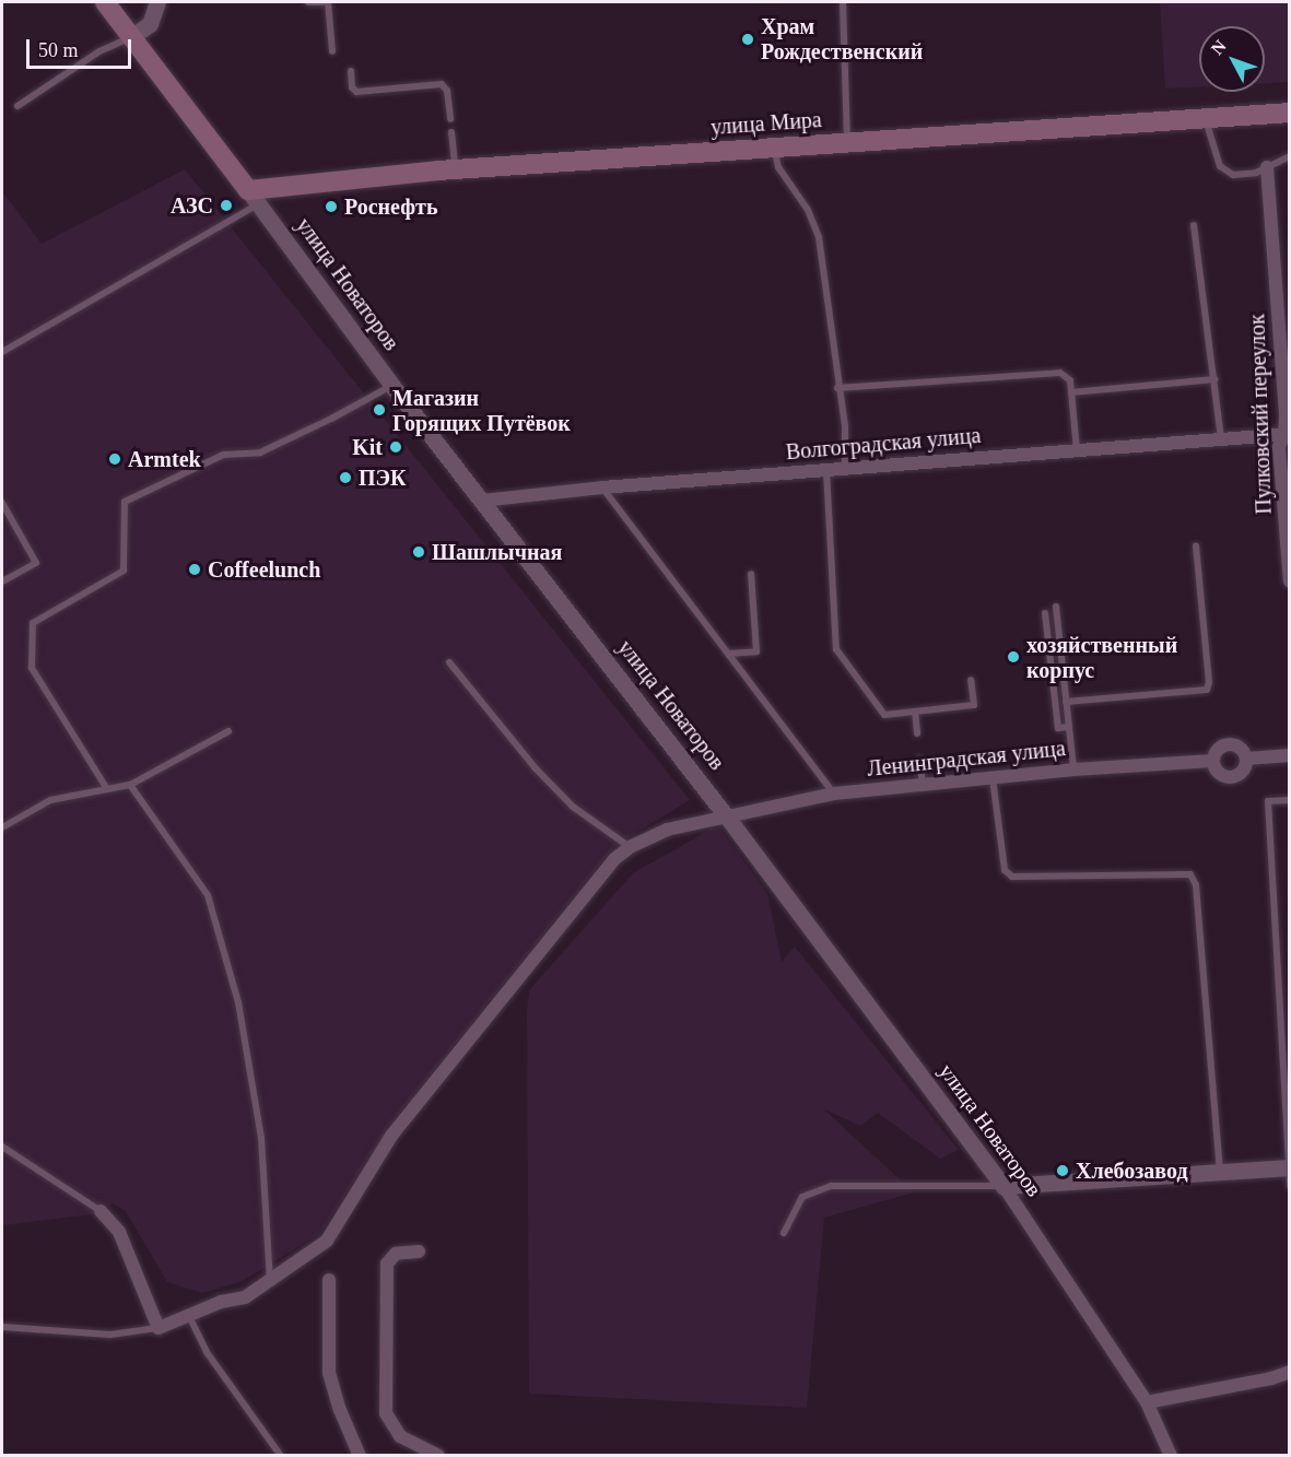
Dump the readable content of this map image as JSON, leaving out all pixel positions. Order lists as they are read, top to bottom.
{
  "streets": {
    "main road": ["улица Мира", "улица Новаторов"],
    "street": ["Пулковский переулок", "Волгоградская улица", "Ленинградская улица"]
  },
  "crossings": [
    ["улица Мира", "улица Новаторов"],
    ["улица Новаторов", "Волгоградская улица"],
    ["улица Новаторов", "Ленинградская улица"],
    ["Пулковский переулок", "Волгоградская улица"]
  ],
  "places": [
    "Храм Рождественский",
    "АЗС",
    "Роснефть",
    "Магазин Горящих Путёвок",
    "Kit",
    "Armtek",
    "ПЭК",
    "Шашлычная",
    "Coffeelunch",
    "хозяйственный корпус",
    "Хлебозавод"
  ],
  "scale_bar": "50 m",
  "north": "top left"
}
